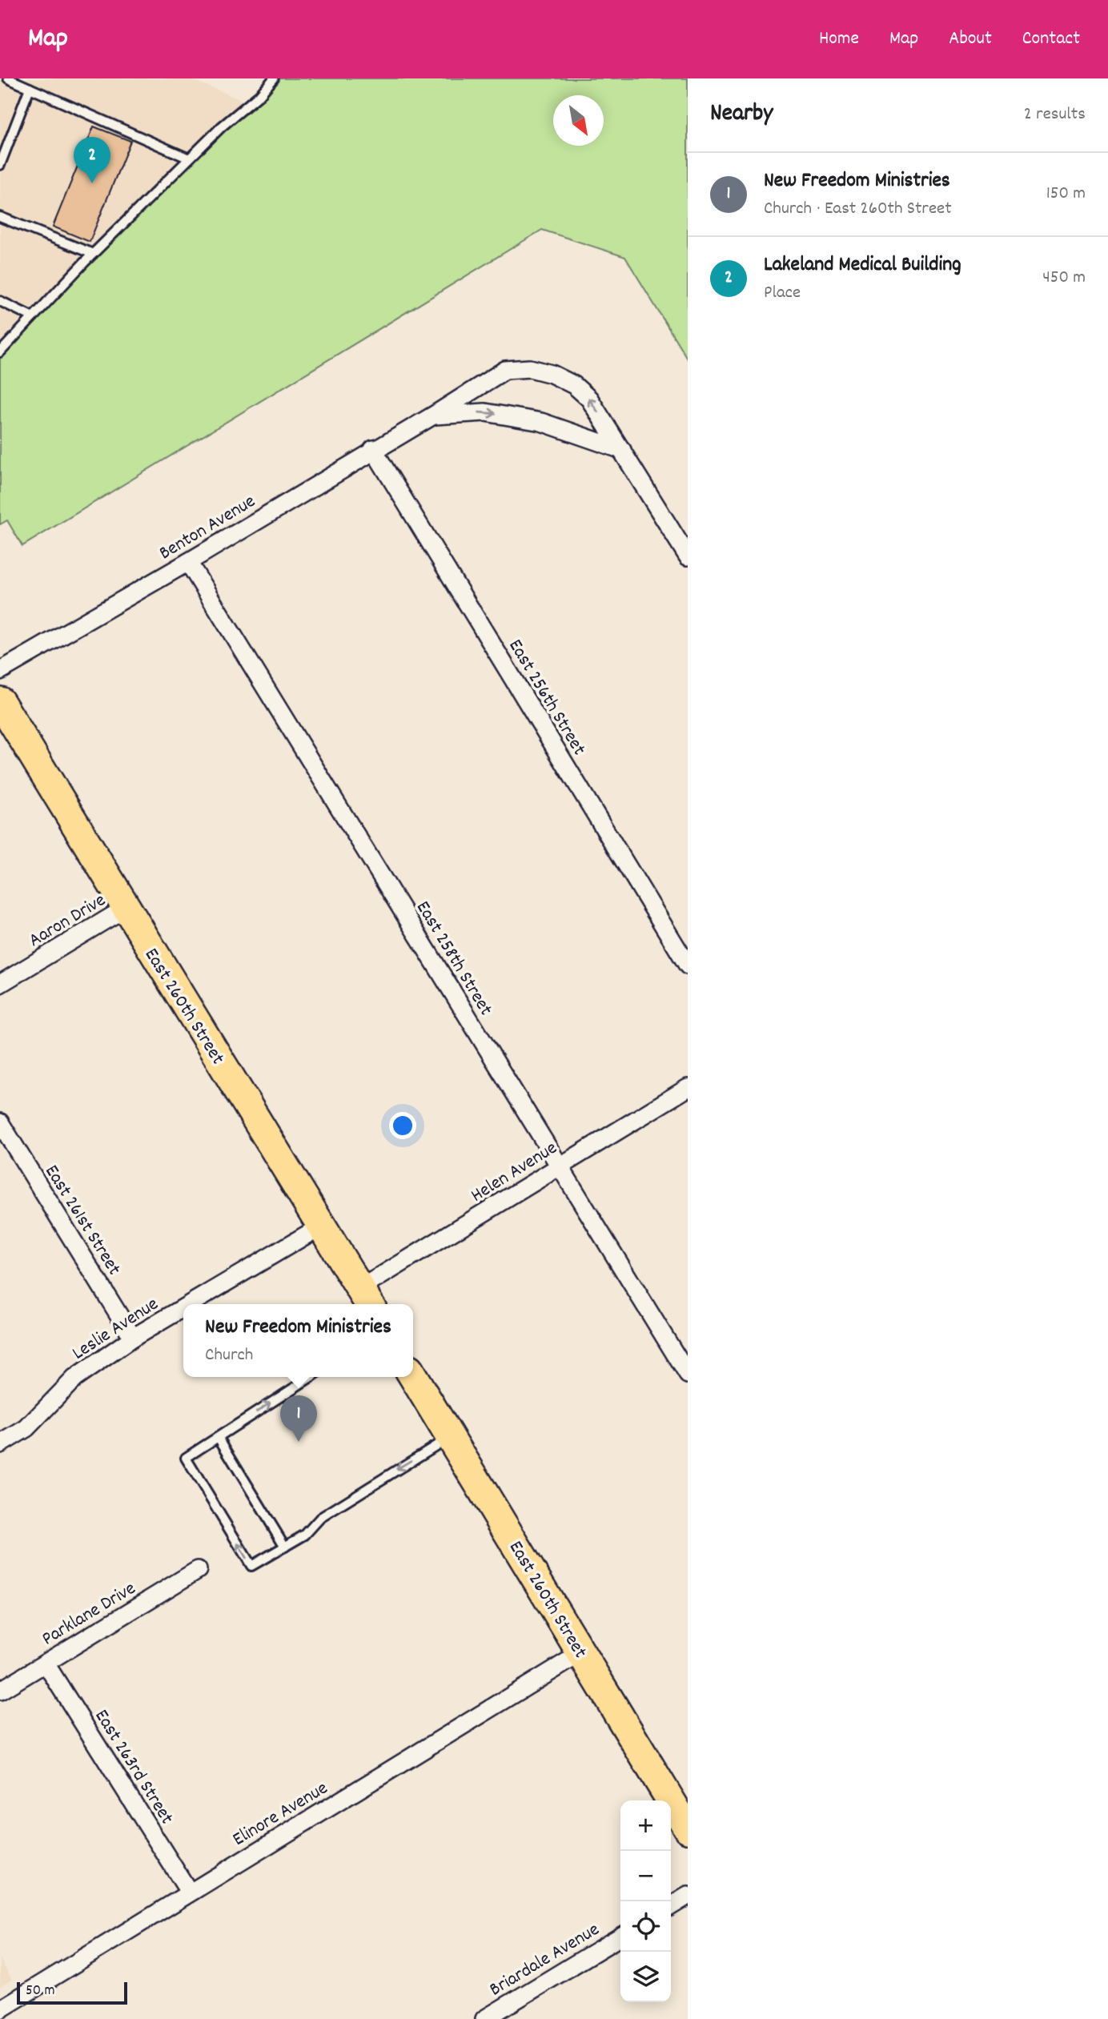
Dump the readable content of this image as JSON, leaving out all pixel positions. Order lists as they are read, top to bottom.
{
  "streets": {
    "main road": ["East 260th Street"],
    "street": [
      "Benton Avenue",
      "East 256th Street",
      "Aaron Drive",
      "East 258th Street",
      "Helen Avenue",
      "East 261st Street",
      "Leslie Avenue",
      "Parklane Drive",
      "East 263rd Street",
      "Elinore Avenue",
      "Briardale Avenue"
    ]
  },
  "crossings": [
    ["Benton Avenue", "East 256th Street"],
    ["Benton Avenue", "East 258th Street"],
    ["Aaron Drive", "East 260th Street"],
    ["East 258th Street", "Helen Avenue"],
    ["East 260th Street", "Helen Avenue"],
    ["East 260th Street", "Leslie Avenue"],
    ["East 260th Street", "Elinore Avenue"],
    ["East 261st Street", "Leslie Avenue"],
    ["Parklane Drive", "East 263rd Street"],
    ["East 263rd Street", "Elinore Avenue"]
  ],
  "scale_bar": "50 m",
  "north": "bottom right",
  "page": {
    "header": "Map",
    "nav": [
      "Home",
      "Map",
      "About",
      "Contact"
    ],
    "heading": ["Nearby", "2 results"],
    "pins": ["2", "1"],
    "list": [
      {
        "mark": "1",
        "name": "New Freedom Ministries",
        "note": "Church · East 260th Street",
        "value": "150 m"
      },
      {
        "mark": "2",
        "name": "Lakeland Medical Building",
        "note": "Place",
        "value": "450 m"
      }
    ],
    "popup": ["New Freedom Ministries", "Church"],
    "map_buttons": ["+", "−"],
    "scale": "50 m"
  }
}
